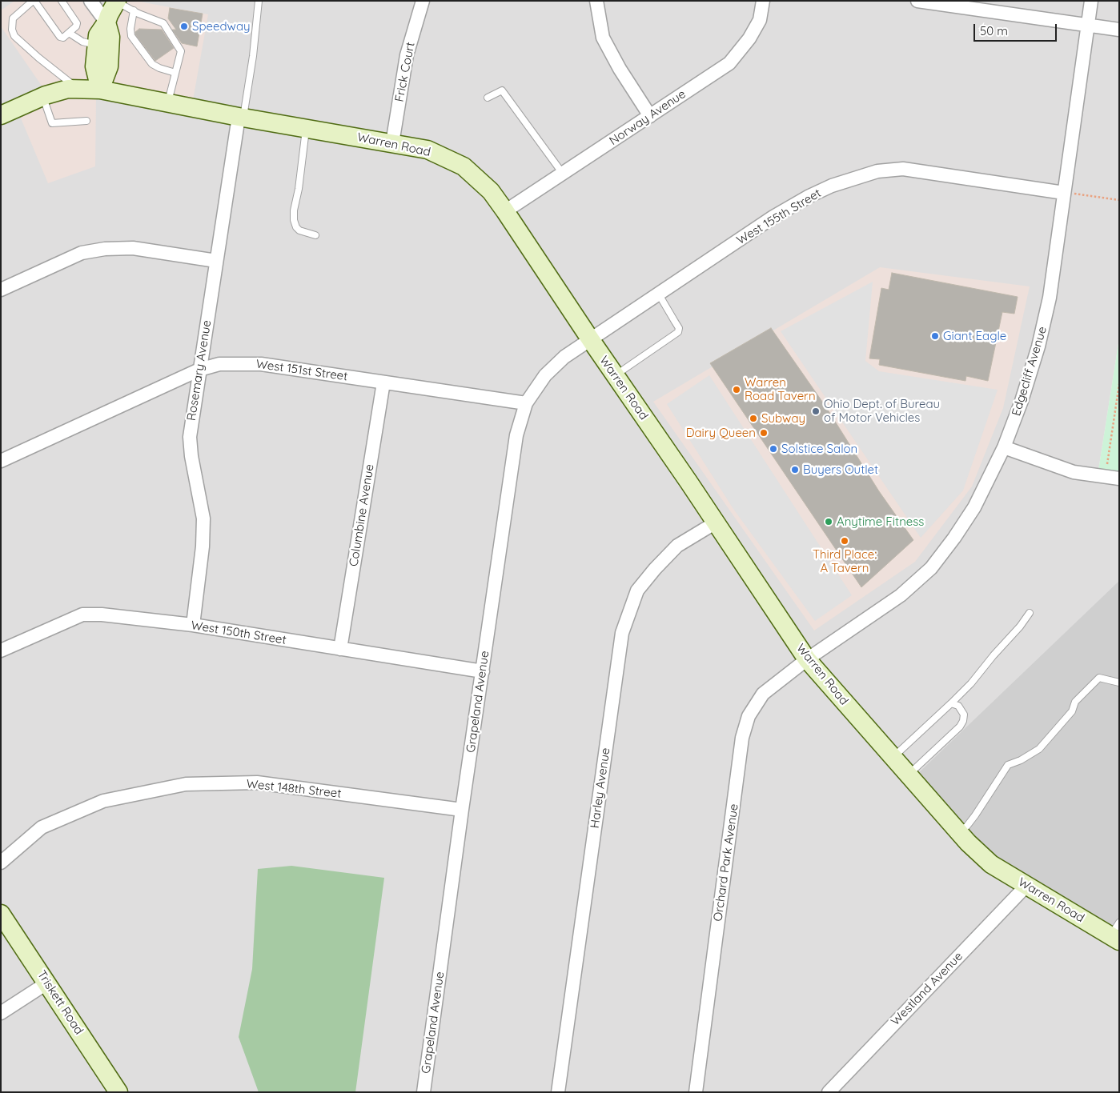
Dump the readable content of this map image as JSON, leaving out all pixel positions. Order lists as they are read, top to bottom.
{
  "streets": {
    "main road": ["Warren Road", "Triskett Road"],
    "street": [
      "Frick Court",
      "Norway Avenue",
      "West 155th Street",
      "Rosemary Avenue",
      "West 151st Street",
      "Edgecliff Avenue",
      "Columbine Avenue",
      "West 150th Street",
      "Grapeland Avenue",
      "Harley Avenue",
      "West 148th Street",
      "Orchard Park Avenue",
      "Westland Avenue"
    ]
  },
  "crossings": [
    ["Frick Court", "Warren Road"],
    ["Norway Avenue", "Warren Road"],
    ["Warren Road", "West 155th Street"],
    ["Warren Road", "Rosemary Avenue"],
    ["Warren Road", "Edgecliff Avenue"],
    ["Warren Road", "Grapeland Avenue"],
    ["Warren Road", "Harley Avenue"],
    ["Warren Road", "Orchard Park Avenue"],
    ["Warren Road", "Westland Avenue"],
    ["West 155th Street", "Edgecliff Avenue"],
    ["West 155th Street", "Grapeland Avenue"],
    ["Rosemary Avenue", "West 151st Street"],
    ["Rosemary Avenue", "West 150th Street"],
    ["West 151st Street", "Columbine Avenue"],
    ["West 151st Street", "Grapeland Avenue"],
    ["Edgecliff Avenue", "Orchard Park Avenue"],
    ["Columbine Avenue", "West 150th Street"],
    ["West 150th Street", "Grapeland Avenue"],
    ["Grapeland Avenue", "West 148th Street"]
  ],
  "places": [
    "Speedway",
    "Giant Eagle",
    "Warren Road Tavern",
    "Ohio Dept. of Bureau of Motor Vehicles",
    "Subway",
    "Dairy Queen",
    "Solstice Salon",
    "Buyers Outlet",
    "Anytime Fitness",
    "Third Place: A Tavern"
  ],
  "scale_bar": "50 m"
}
